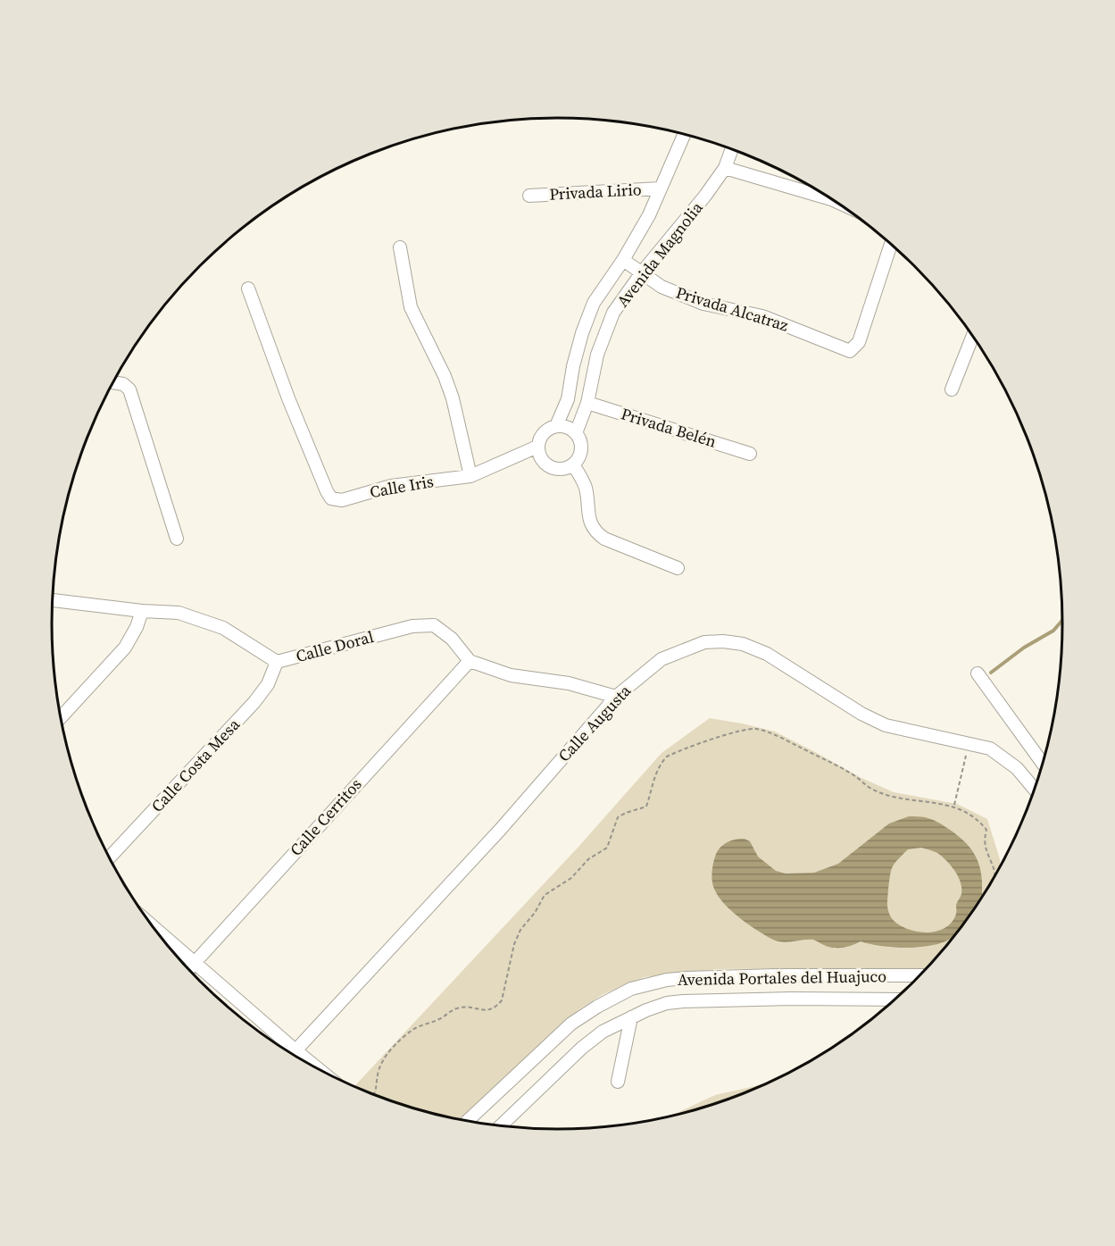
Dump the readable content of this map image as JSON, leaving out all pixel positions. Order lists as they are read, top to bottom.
{
  "streets": {
    "street": [
      "Privada Lirio",
      "Avenida Magnolia",
      "Privada Alcatraz",
      "Privada Belén",
      "Calle Iris",
      "Calle Doral",
      "Calle Augusta",
      "Calle Costa Mesa",
      "Calle Cerritos",
      "Avenida Portales del Huajuco"
    ]
  },
  "crossings": [
    ["Privada Lirio", "Avenida Magnolia"],
    ["Avenida Magnolia", "Privada Alcatraz"],
    ["Avenida Magnolia", "Privada Belén"],
    ["Avenida Magnolia", "Calle Iris"],
    ["Calle Doral", "Calle Costa Mesa"],
    ["Calle Doral", "Calle Cerritos"]
  ]
}
